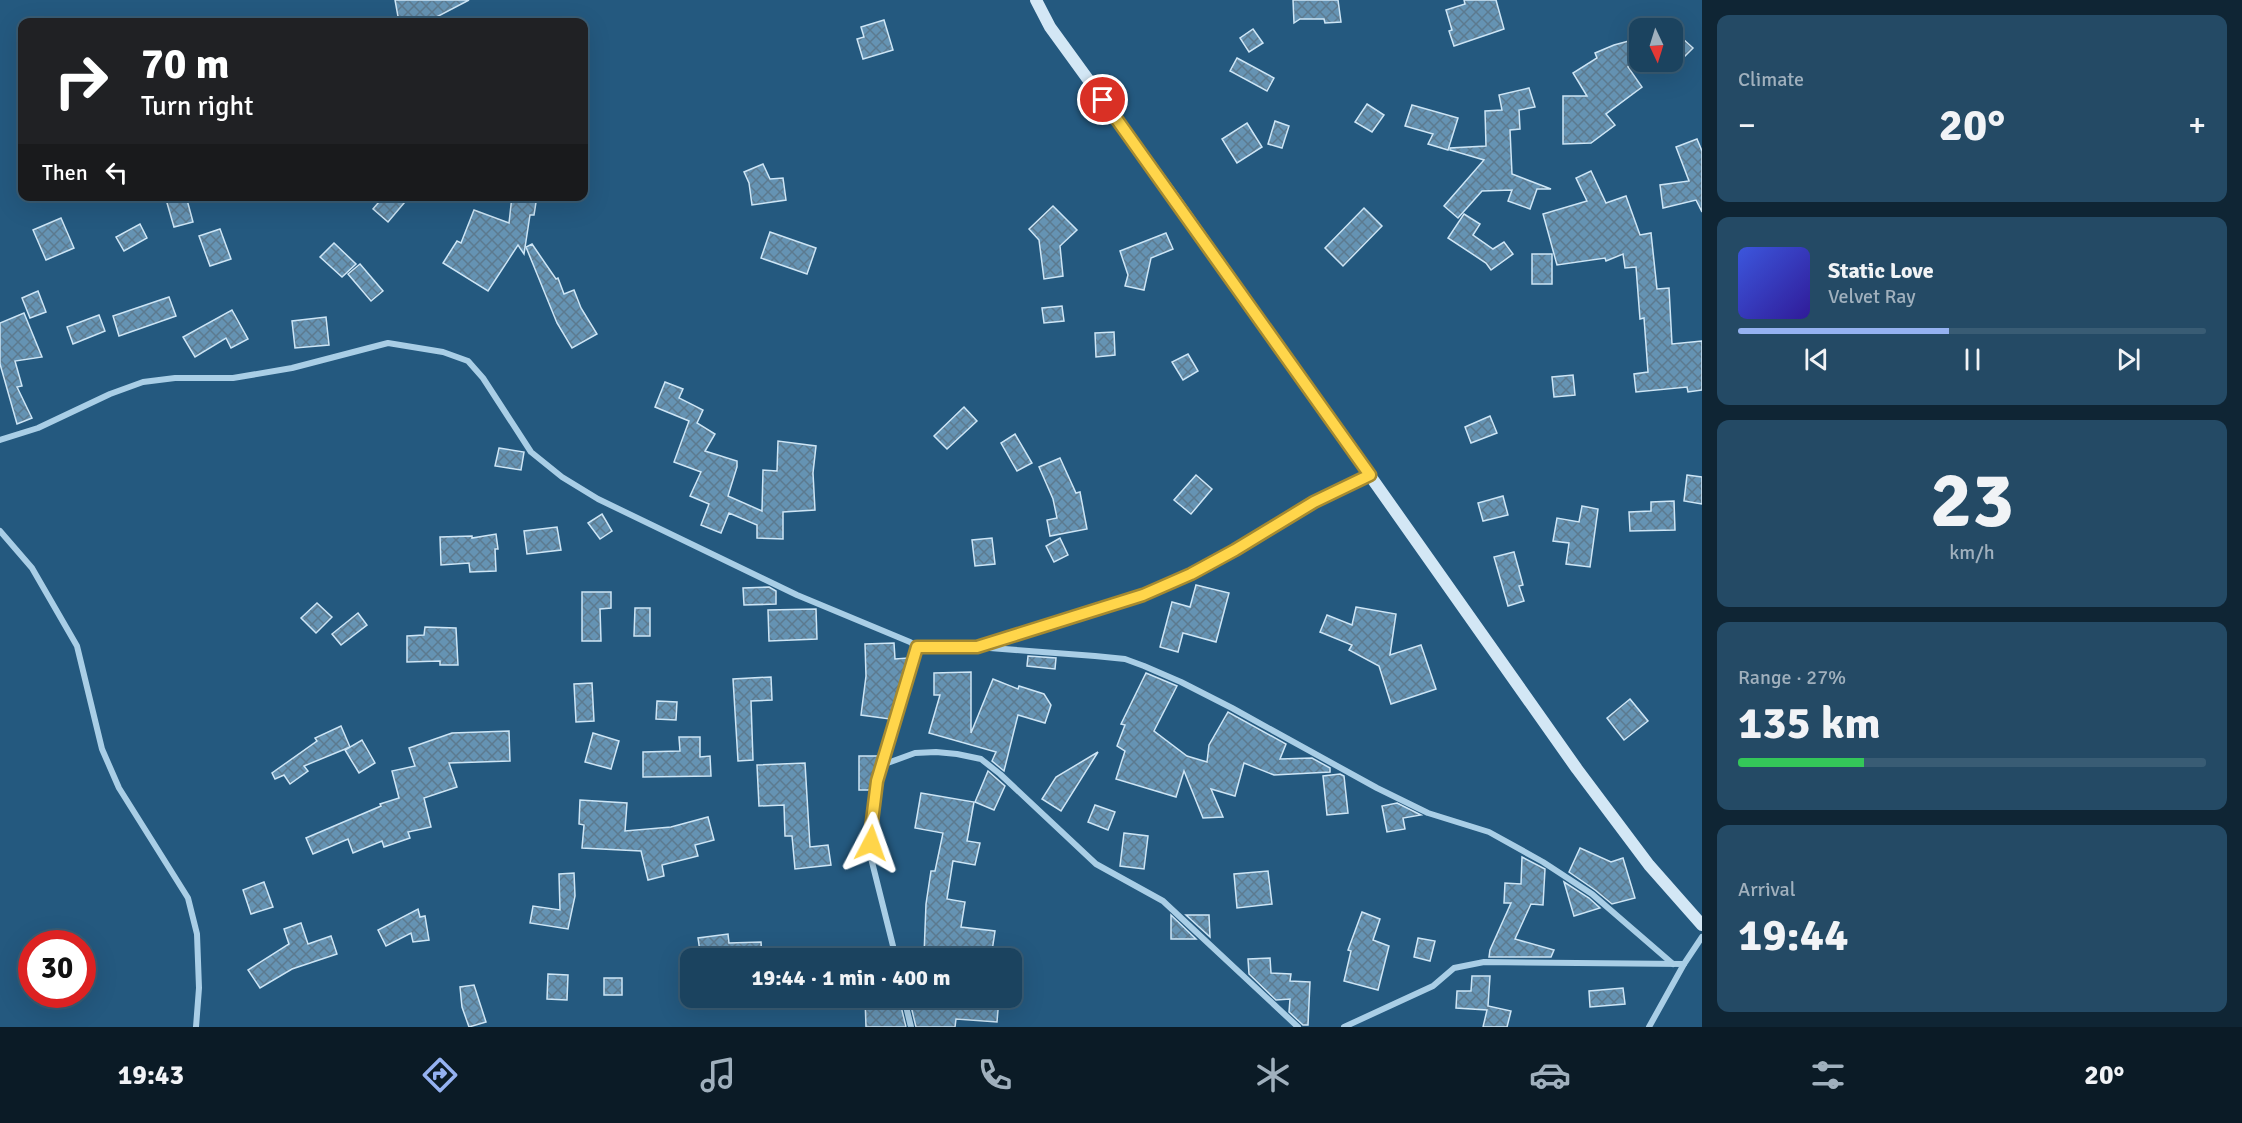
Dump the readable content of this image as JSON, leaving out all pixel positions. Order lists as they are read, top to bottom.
{
  "north": "bottom",
  "page": {
    "tile": [
      "Climate",
      ["23", "km/h"],
      ["Range · 27%", "135 km"],
      ["Arrival", "19:44"]
    ],
    "turn": ["70 m", "Turn right"],
    "heat": ["−", "20°", "+"],
    "then": "Then",
    "song": ["Static Love", "Velvet Ray"],
    "limit": "30",
    "trip": "19:44 · 1 min · 400 m",
    "tabs": ["19:43", "20°"]
  }
}
